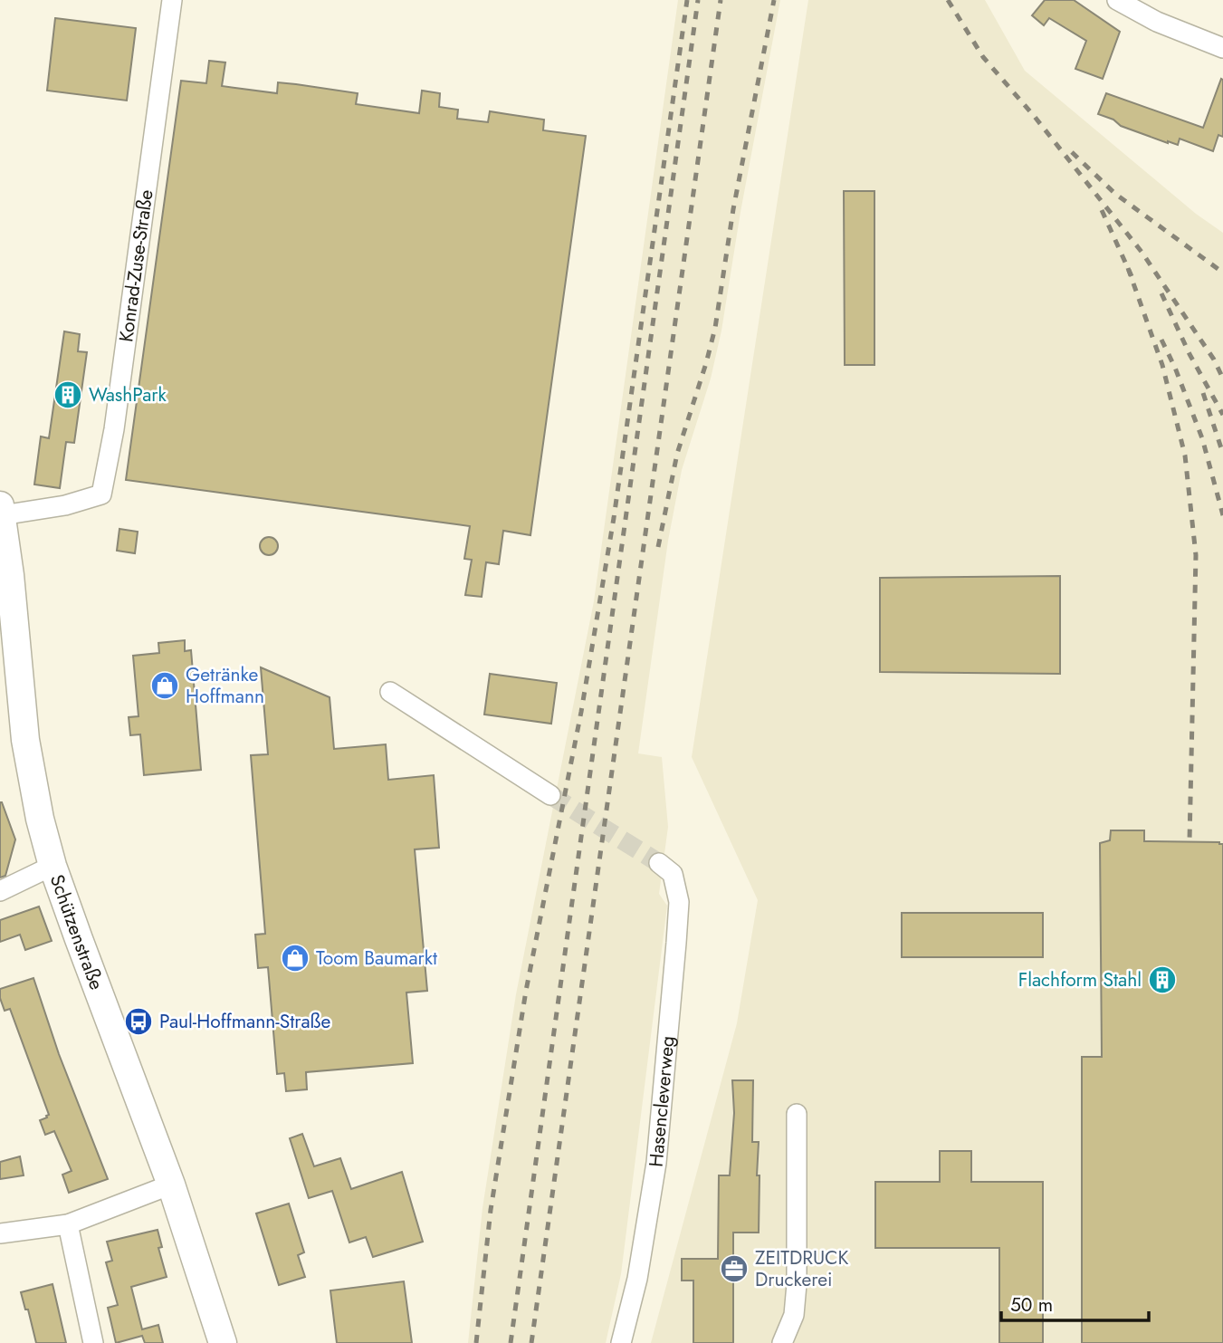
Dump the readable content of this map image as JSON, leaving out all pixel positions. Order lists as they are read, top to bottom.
{
  "streets": {
    "main road": ["Schützenstraße"],
    "street": ["Konrad-Zuse-Straße", "Hasencleverweg"]
  },
  "crossings": [
    ["Konrad-Zuse-Straße", "Schützenstraße"]
  ],
  "places": {
    "building": ["WashPark", "Flachform Stahl"],
    "shop": ["Getränke Hoffmann", "Toom Baumarkt"],
    "bus stop": ["Paul-Hoffmann-Straße"],
    "office": ["ZEITDRUCK Druckerei"]
  },
  "scale_bar": "50 m"
}
